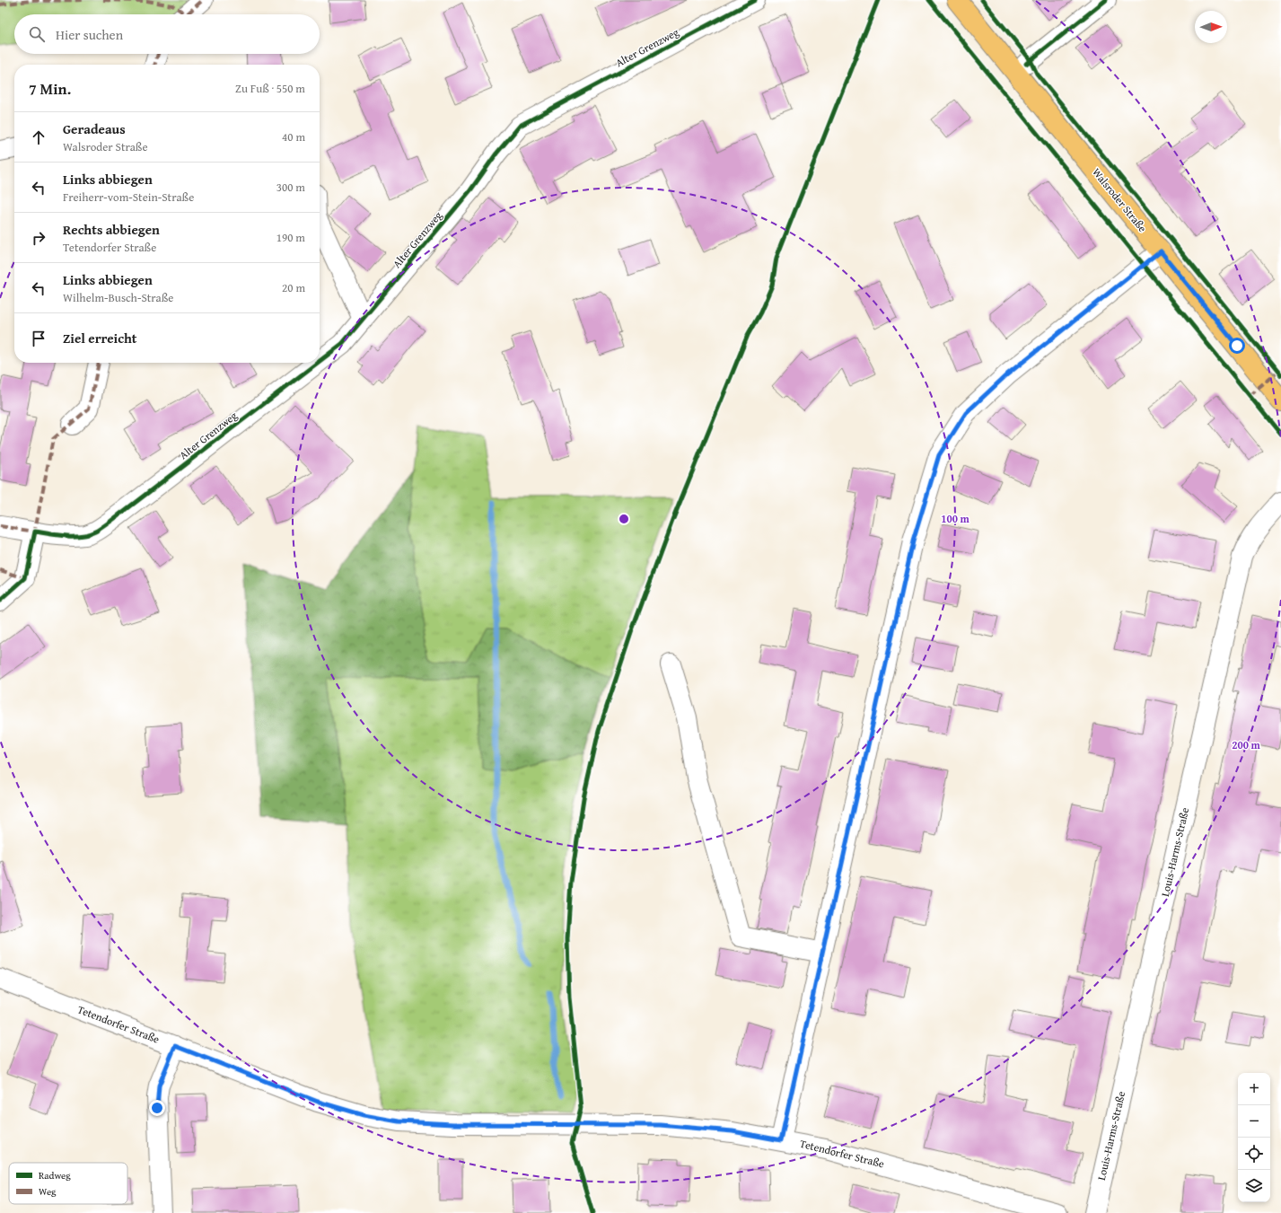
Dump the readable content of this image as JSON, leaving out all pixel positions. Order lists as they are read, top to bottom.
{
  "streets": {
    "main road": ["Walsroder Straße"],
    "street": ["Alter Grenzweg", "Louis-Harms-Straße", "Tetendorfer Straße"]
  },
  "legend": ["Radweg", "Weg"],
  "north": "right",
  "page": {
    "search": "Hier suchen",
    "heading": ["7 Min.", "Zu Fuß · 550 m"],
    "list": [
      ["Geradeaus", "Walsroder Straße", "40 m"],
      ["Links abbiegen", "Freiherr-vom-Stein-Straße", "300 m"],
      ["Rechts abbiegen", "Tetendorfer Straße", "190 m"],
      ["Links abbiegen", "Wilhelm-Busch-Straße", "20 m"],
      "Ziel erreicht"
    ],
    "map_buttons": ["+", "−"]
  },
  "rings": ["100 m", "200 m"]
}
